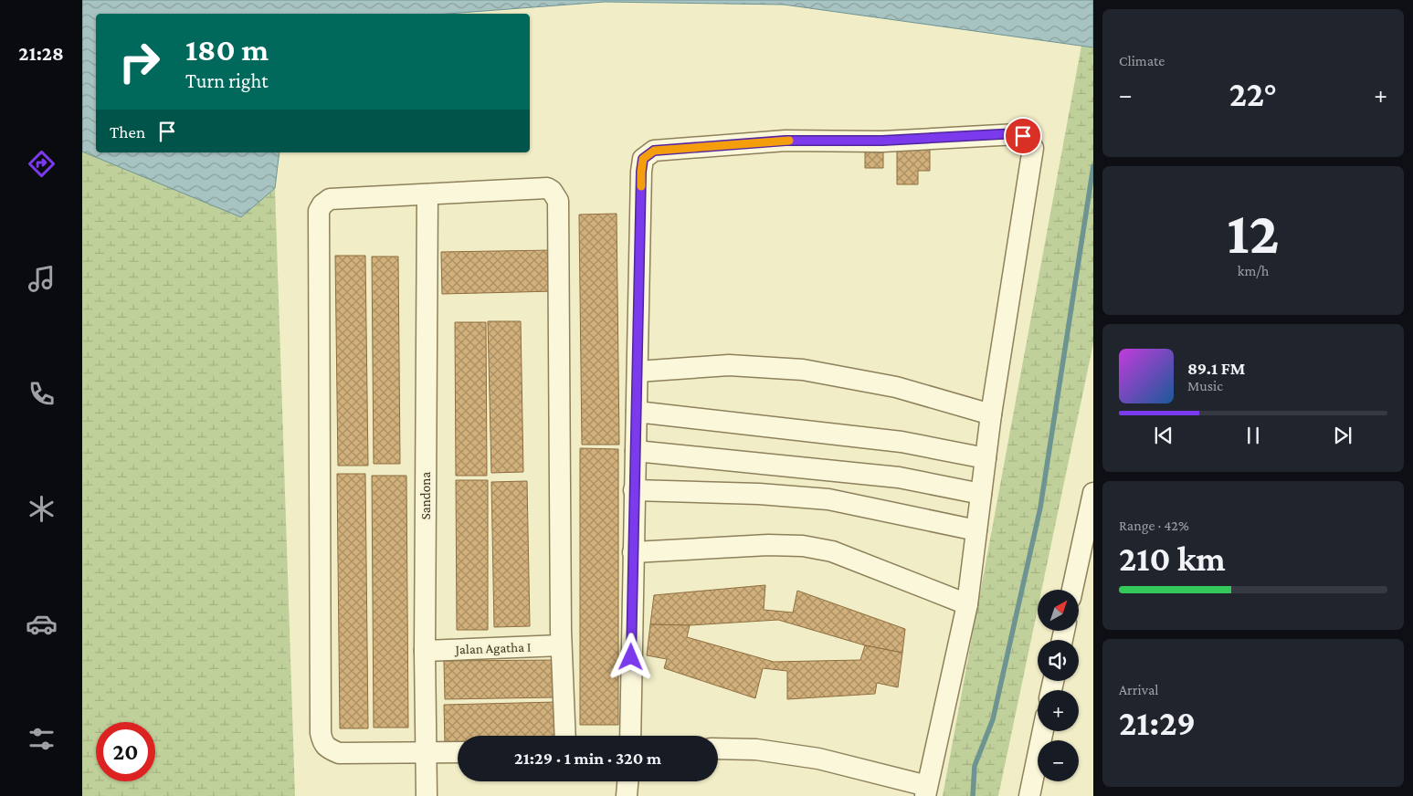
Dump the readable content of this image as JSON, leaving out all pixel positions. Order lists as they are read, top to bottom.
{
  "streets": {
    "street": ["Sandona", "Jalan Agatha I"]
  },
  "crossings": [
    ["Sandona", "Jalan Agatha I"]
  ],
  "north": "top right",
  "page": {
    "tabs": "21:28",
    "tile": [
      "Climate",
      ["12", "km/h"],
      ["Range · 42%", "210 km"],
      ["Arrival", "21:29"]
    ],
    "turn": ["180 m", "Turn right"],
    "heat": ["−", "22°", "+"],
    "then": "Then",
    "song": ["89.1 FM", "Music"],
    "map_buttons": ["+", "−"],
    "limit": "20",
    "trip": "21:29 · 1 min · 320 m"
  }
}
